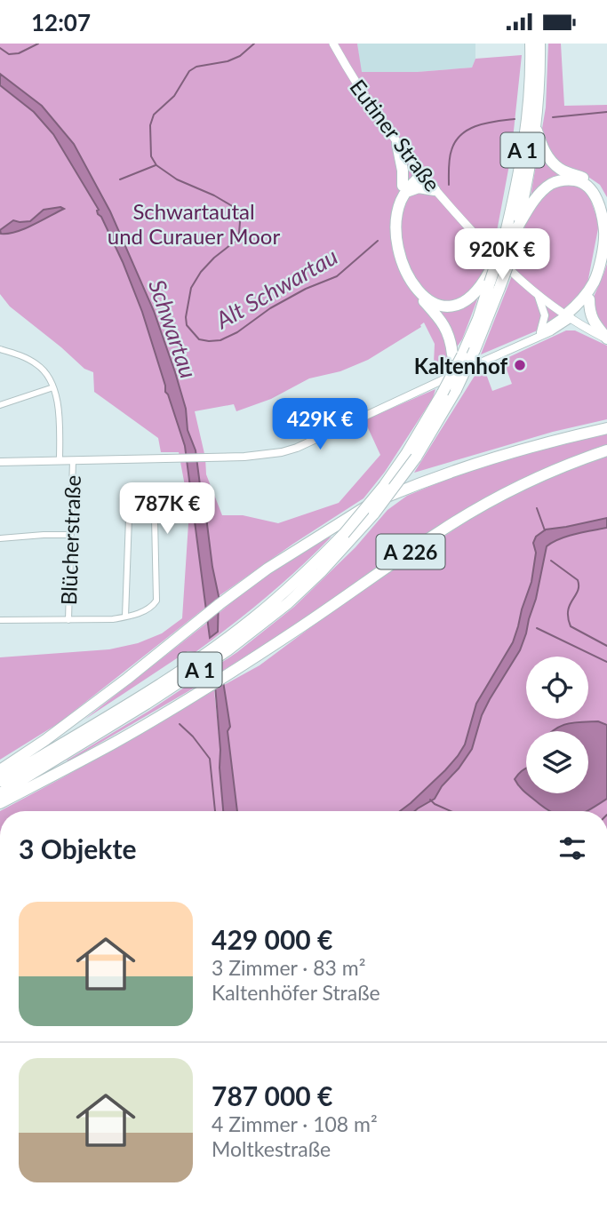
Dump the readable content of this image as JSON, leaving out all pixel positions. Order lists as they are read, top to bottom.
{
  "streets": {
    "highway": ["A 1", "A 226"],
    "main road": ["Eutiner Straße"],
    "street": ["Blücherstraße"]
  },
  "water": ["Alt Schwartau", "Schwartau"],
  "parks": ["Schwartautal und Curauer Moor"],
  "places": ["Kaltenhof"],
  "page": {
    "status": "12:07",
    "price": ["920K €", "429K €", "787K €"],
    "heading": "3 Objekte",
    "list": [
      {
        "name": "429 000 €",
        "note": "3 Zimmer · 83 m² · Kaltenhöfer Straße"
      },
      {
        "name": "787 000 €",
        "note": "4 Zimmer · 108 m² · Moltkestraße"
      }
    ]
  }
}
